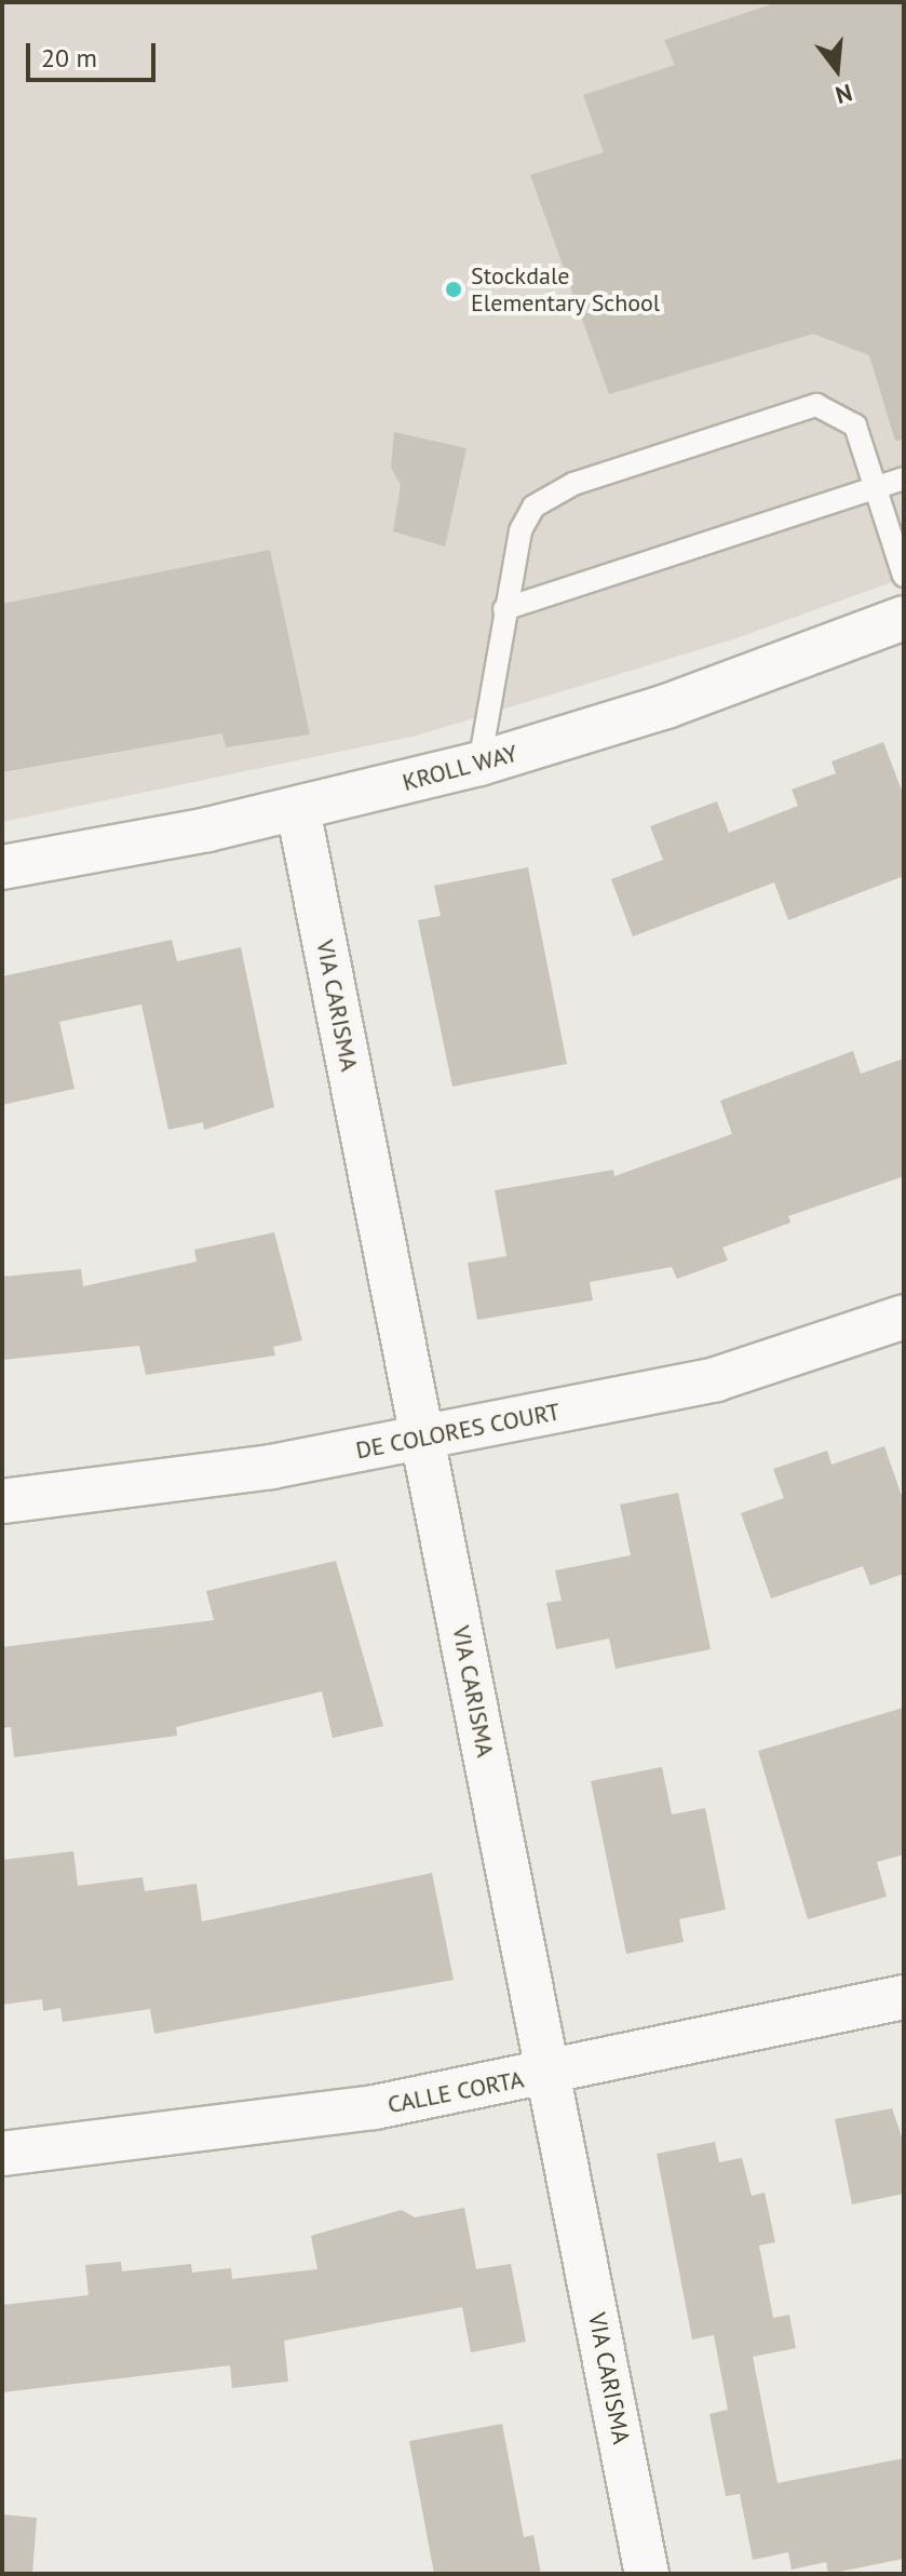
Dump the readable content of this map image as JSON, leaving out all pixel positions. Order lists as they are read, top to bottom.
{
  "streets": {
    "street": [
      "KROLL WAY",
      "VIA CARISMA",
      "DE COLORES COURT",
      "CALLE CORTA"
    ]
  },
  "crossings": [
    ["KROLL WAY", "VIA CARISMA"],
    ["VIA CARISMA", "DE COLORES COURT"],
    ["VIA CARISMA", "CALLE CORTA"]
  ],
  "places": ["Stockdale Elementary School"],
  "scale_bar": "20 m",
  "north": "bottom"
}
